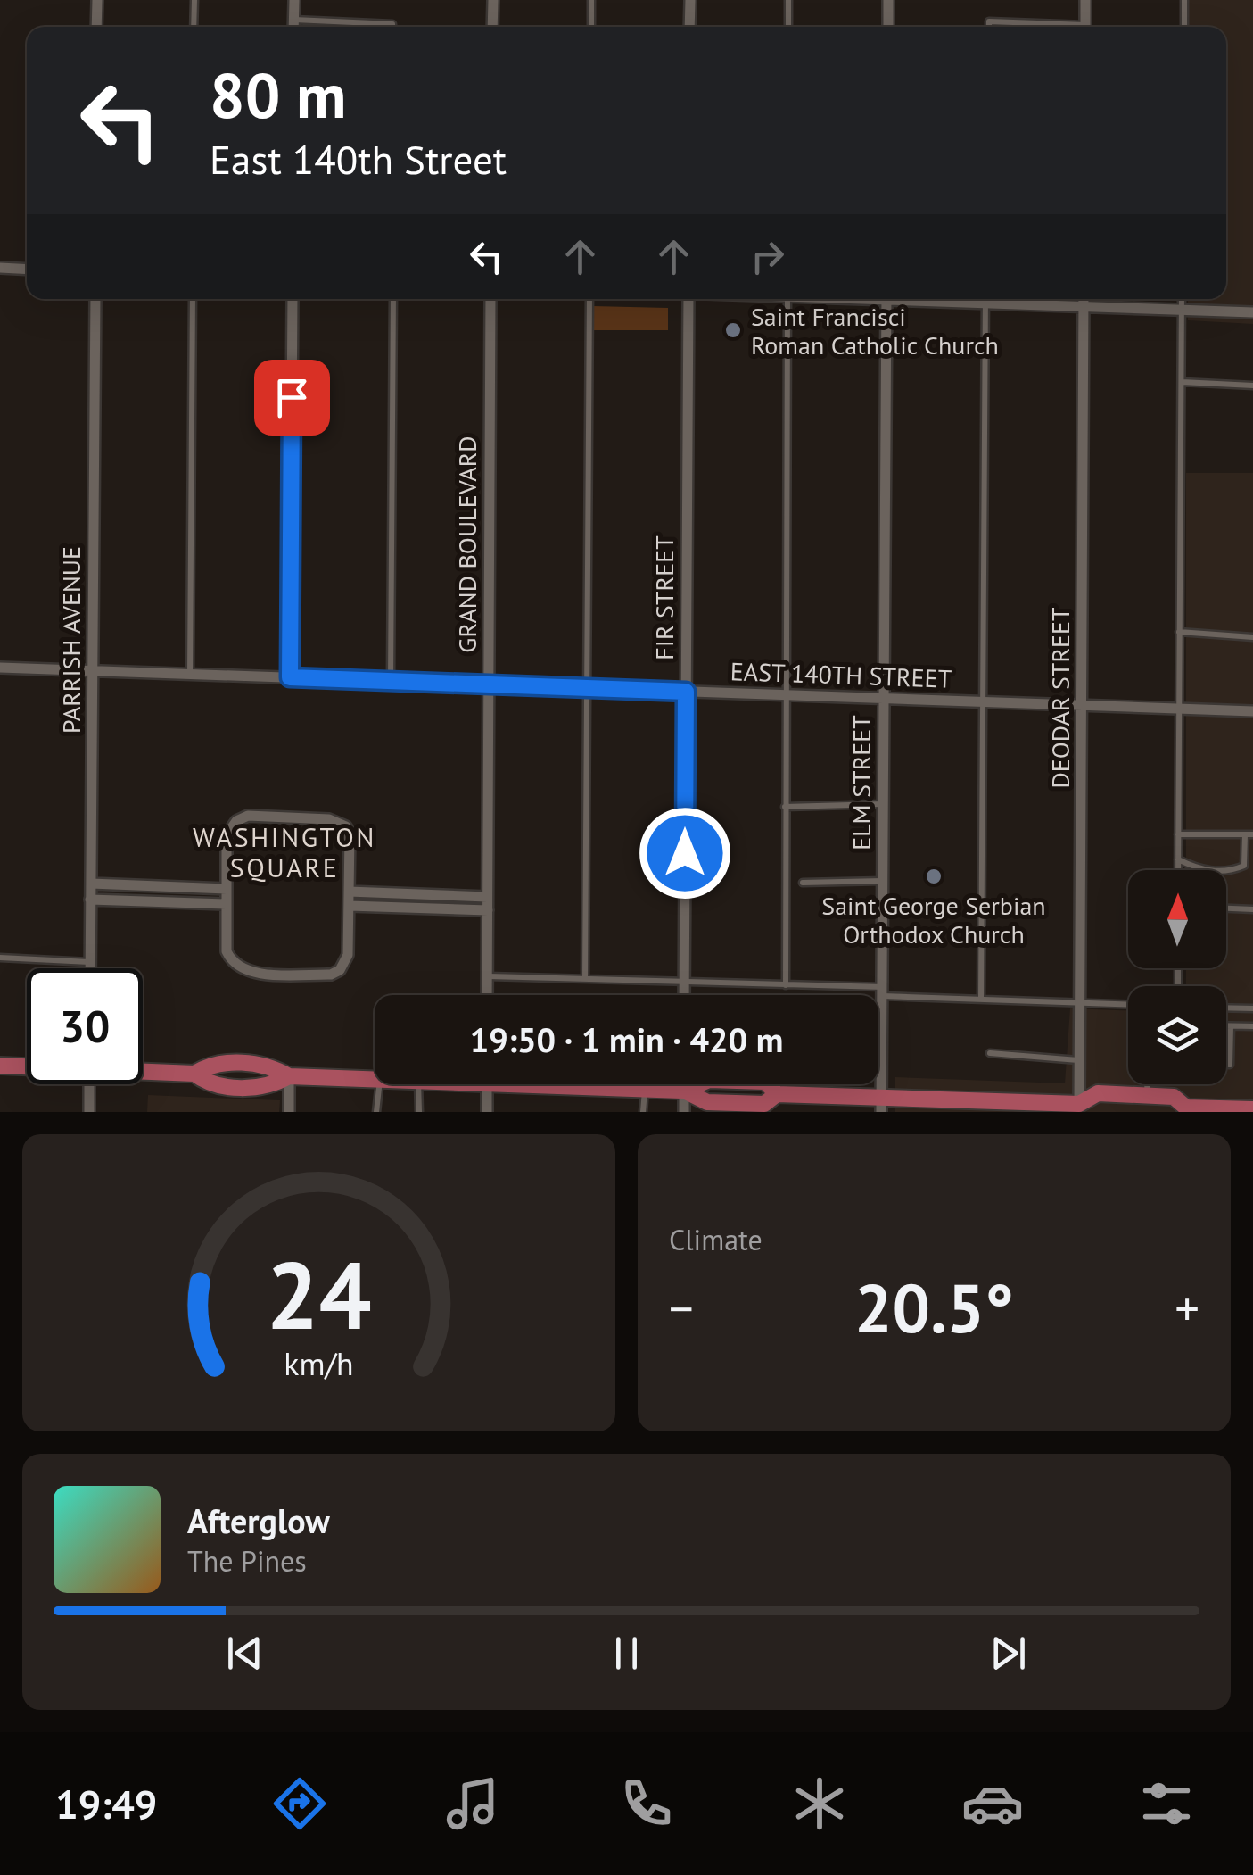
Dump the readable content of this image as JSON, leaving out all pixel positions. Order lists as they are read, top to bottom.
{
  "streets": {
    "street": [
      "GRAND BOULEVARD",
      "FIR STREET",
      "PARRISH AVENUE",
      "EAST 140TH STREET",
      "DEODAR STREET",
      "ELM STREET"
    ]
  },
  "crossings": [
    ["GRAND BOULEVARD", "EAST 140TH STREET"],
    ["FIR STREET", "EAST 140TH STREET"],
    ["PARRISH AVENUE", "EAST 140TH STREET"],
    ["EAST 140TH STREET", "DEODAR STREET"],
    ["EAST 140TH STREET", "ELM STREET"]
  ],
  "districts": ["WASHINGTON SQUARE"],
  "places": ["Saint Francisci Roman Catholic Church", "Saint George Serbian Orthodox Church"],
  "north": "top",
  "page": {
    "turn": ["80 m", "East 140th Street"],
    "limit": "30",
    "trip": "19:50 · 1 min · 420 m",
    "tile": "Climate",
    "heat": ["−", "20.5°", "+"],
    "song": ["Afterglow", "The Pines"],
    "tabs": "19:49",
    "gauge": ["24", "km/h"]
  }
}
